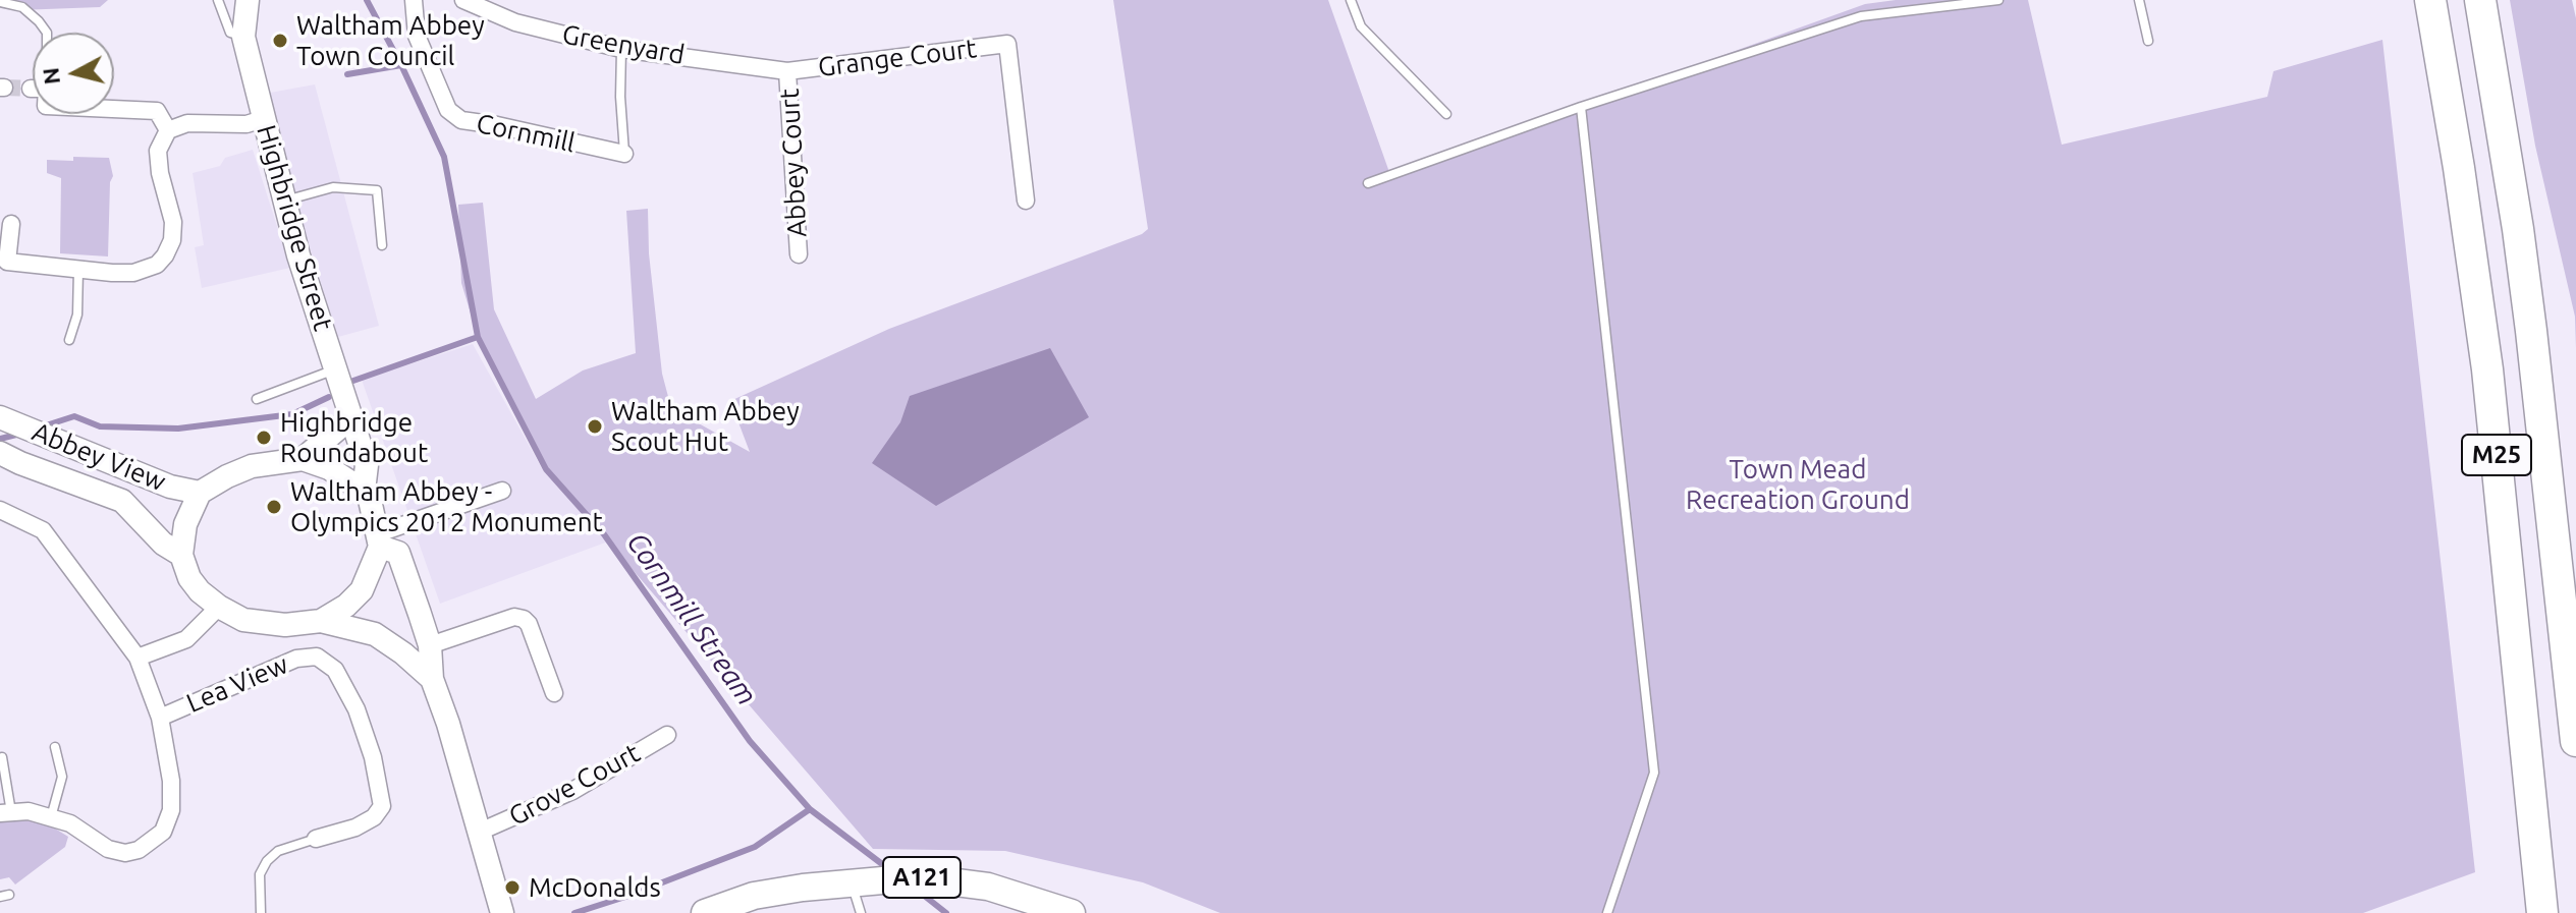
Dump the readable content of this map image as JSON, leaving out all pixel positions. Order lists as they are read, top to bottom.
{
  "streets": {
    "highway": ["M25"],
    "main road": ["Highbridge Street", "Abbey View", "A121"],
    "street": [
      "Greenyard",
      "Grange Court",
      "Cornmill",
      "Abbey Court",
      "Lea View",
      "Grove Court"
    ]
  },
  "crossings": [
    ["Greenyard", "Grange Court"],
    ["Greenyard", "Abbey Court"],
    ["Grange Court", "Abbey Court"],
    ["Highbridge Street", "Abbey View"]
  ],
  "water": ["Cornmill Stream"],
  "parks": ["Town Mead Recreation Ground"],
  "places": [
    "Waltham Abbey Town Council",
    "Waltham Abbey Scout Hut",
    "Highbridge Roundabout",
    "Waltham Abbey - Olympics 2012 Monument",
    "McDonalds"
  ],
  "north": "left"
}
